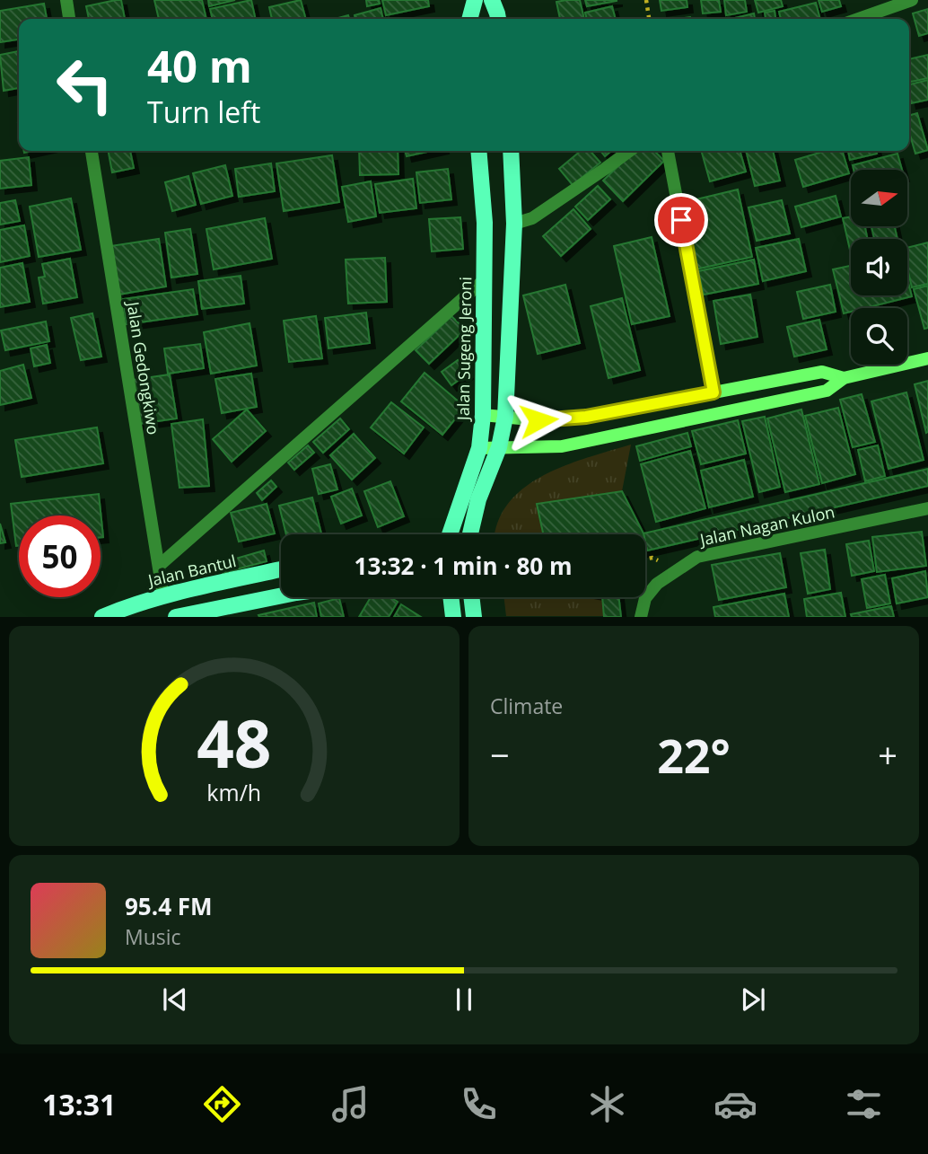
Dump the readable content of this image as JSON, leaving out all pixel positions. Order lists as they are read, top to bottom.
{
  "streets": {
    "main road": ["Jalan Sugeng Jeroni", "Jalan Bantul"],
    "street": ["Jalan Gedongkiwo", "Jalan Nagan Kulon"]
  },
  "crossings": [
    ["Jalan Gedongkiwo", "Jalan Bantul"]
  ],
  "north": "right",
  "page": {
    "turn": ["40 m", "Turn left"],
    "limit": "50",
    "trip": "13:32 · 1 min · 80 m",
    "tile": "Climate",
    "heat": ["−", "22°", "+"],
    "song": ["95.4 FM", "Music"],
    "tabs": "13:31",
    "gauge": ["48", "km/h"]
  }
}
